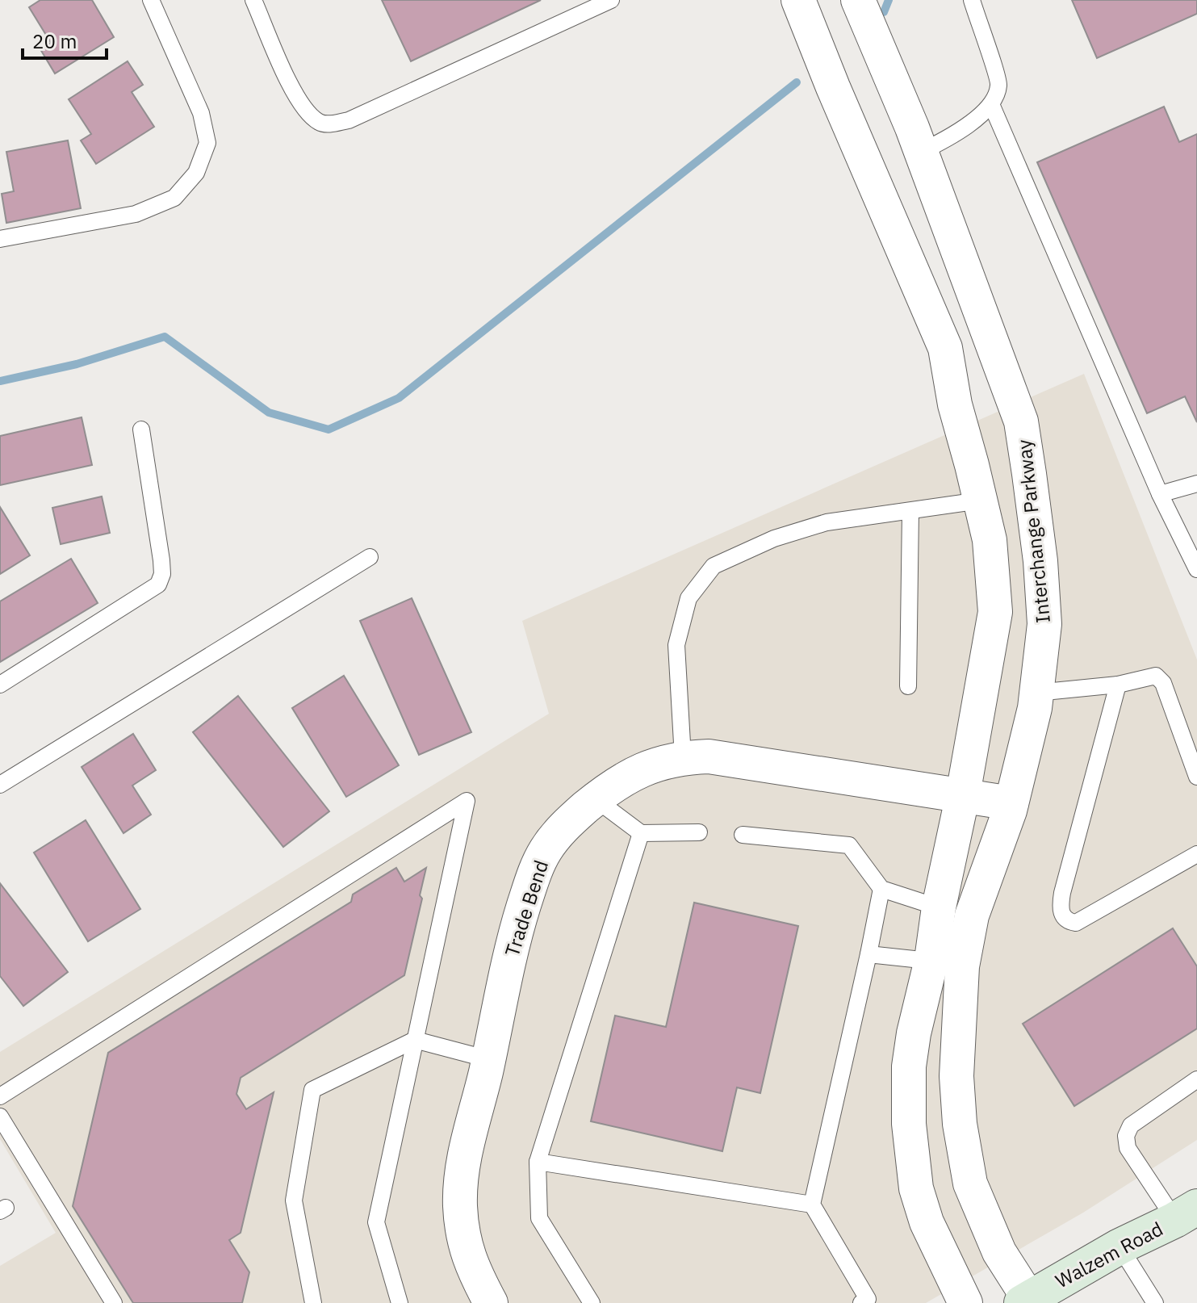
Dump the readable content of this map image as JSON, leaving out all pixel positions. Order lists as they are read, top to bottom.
{
  "streets": {
    "main road": ["Walzem Road"],
    "street": ["Interchange Parkway", "Trade Bend"]
  },
  "crossings": [
    ["Interchange Parkway", "Trade Bend"],
    ["Interchange Parkway", "Walzem Road"]
  ],
  "scale_bar": "20 m"
}
